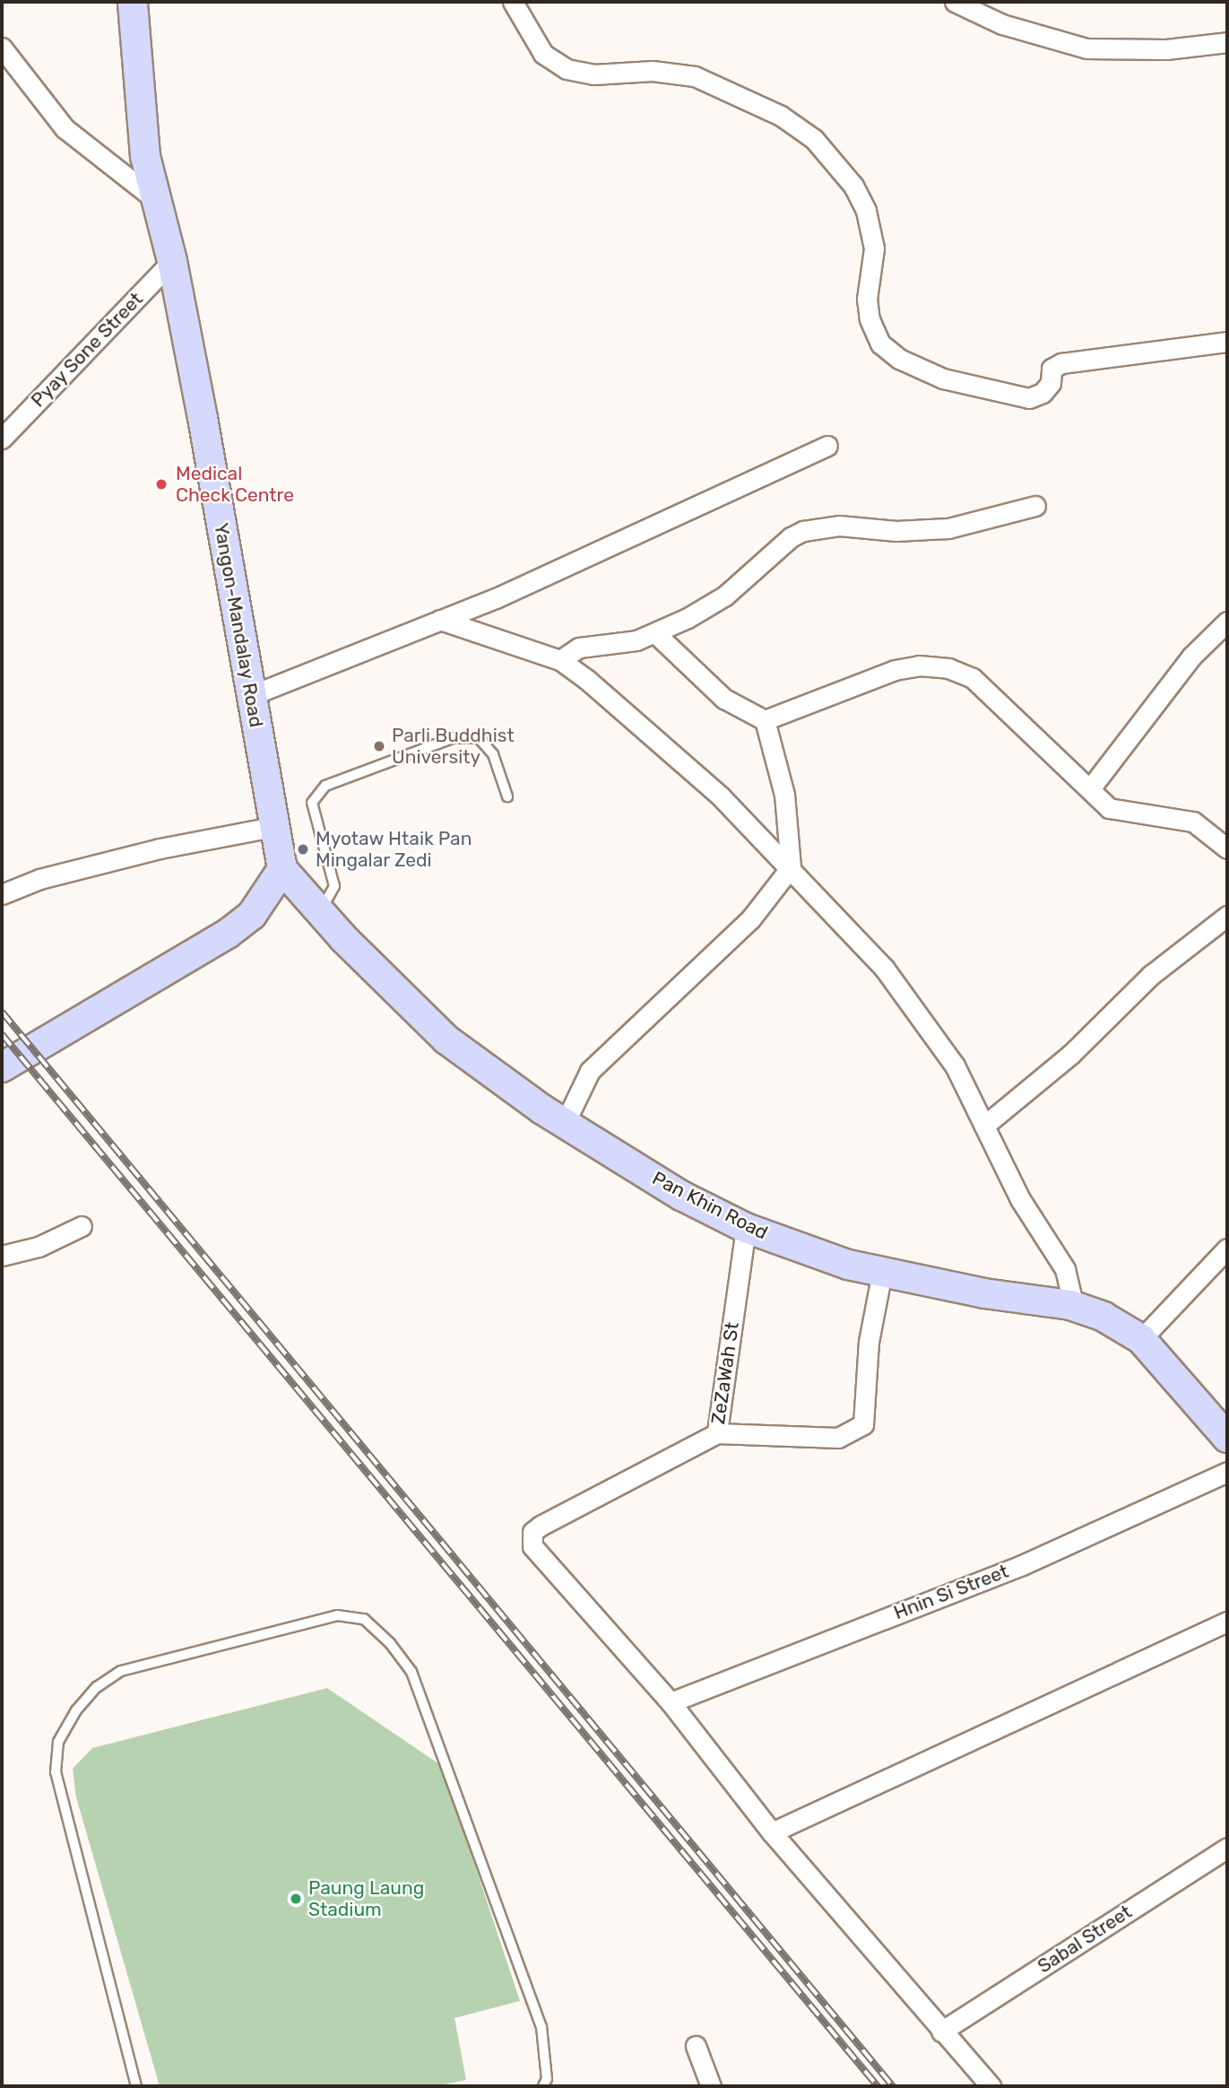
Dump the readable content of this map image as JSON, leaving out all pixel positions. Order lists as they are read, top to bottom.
{
  "streets": {
    "main road": ["Yangon-Mandalay Road", "Pan Khin Road"],
    "street": [
      "Pyay Sone Street",
      "ZeZaWah St",
      "Hnin Si Street",
      "Sabal Street"
    ]
  },
  "crossings": [
    ["Pyay Sone Street", "Yangon-Mandalay Road"],
    ["Yangon-Mandalay Road", "Pan Khin Road"],
    ["Pan Khin Road", "ZeZaWah St"],
    ["ZeZaWah St", "Hnin Si Street"]
  ],
  "places": [
    "Medical Check Centre",
    "Parli Buddhist University",
    "Myotaw Htaik Pan Mingalar Zedi",
    "Paung Laung Stadium"
  ]
}
